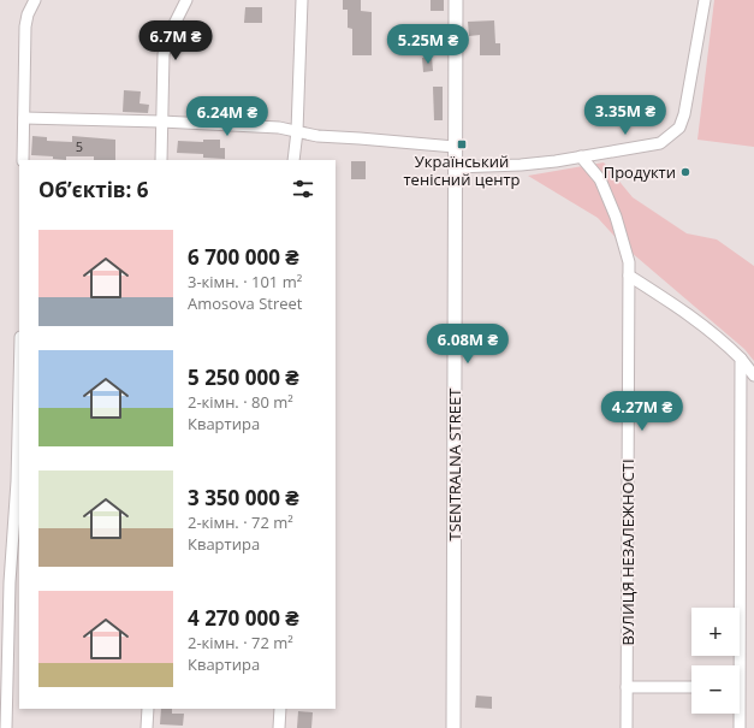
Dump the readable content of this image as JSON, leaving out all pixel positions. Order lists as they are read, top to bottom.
{
  "streets": {
    "main road": ["TSENTRALNA STREET"],
    "street": ["ВУЛИЦЯ НЕЗАЛЕЖНОСТІ"]
  },
  "places": {
    "transit": ["Український тенісний центр"],
    "other": ["Продукти"]
  },
  "house_numbers": ["5"],
  "page": {
    "price": [
      "6.7M ₴",
      "5.25M ₴",
      "3.35M ₴",
      "6.24M ₴",
      "6.08M ₴",
      "4.27M ₴"
    ],
    "heading": "Об’єктів: 6",
    "list": [
      {
        "name": "6 700 000 ₴",
        "note": "3-кімн. · 101 m² · Amosova Street"
      },
      {
        "name": "5 250 000 ₴",
        "note": "2-кімн. · 80 m² · Квартира"
      },
      {
        "name": "3 350 000 ₴",
        "note": "2-кімн. · 72 m² · Квартира"
      },
      {
        "name": "4 270 000 ₴",
        "note": "2-кімн. · 72 m² · Квартира"
      }
    ],
    "map_buttons": ["+", "−"]
  }
}
